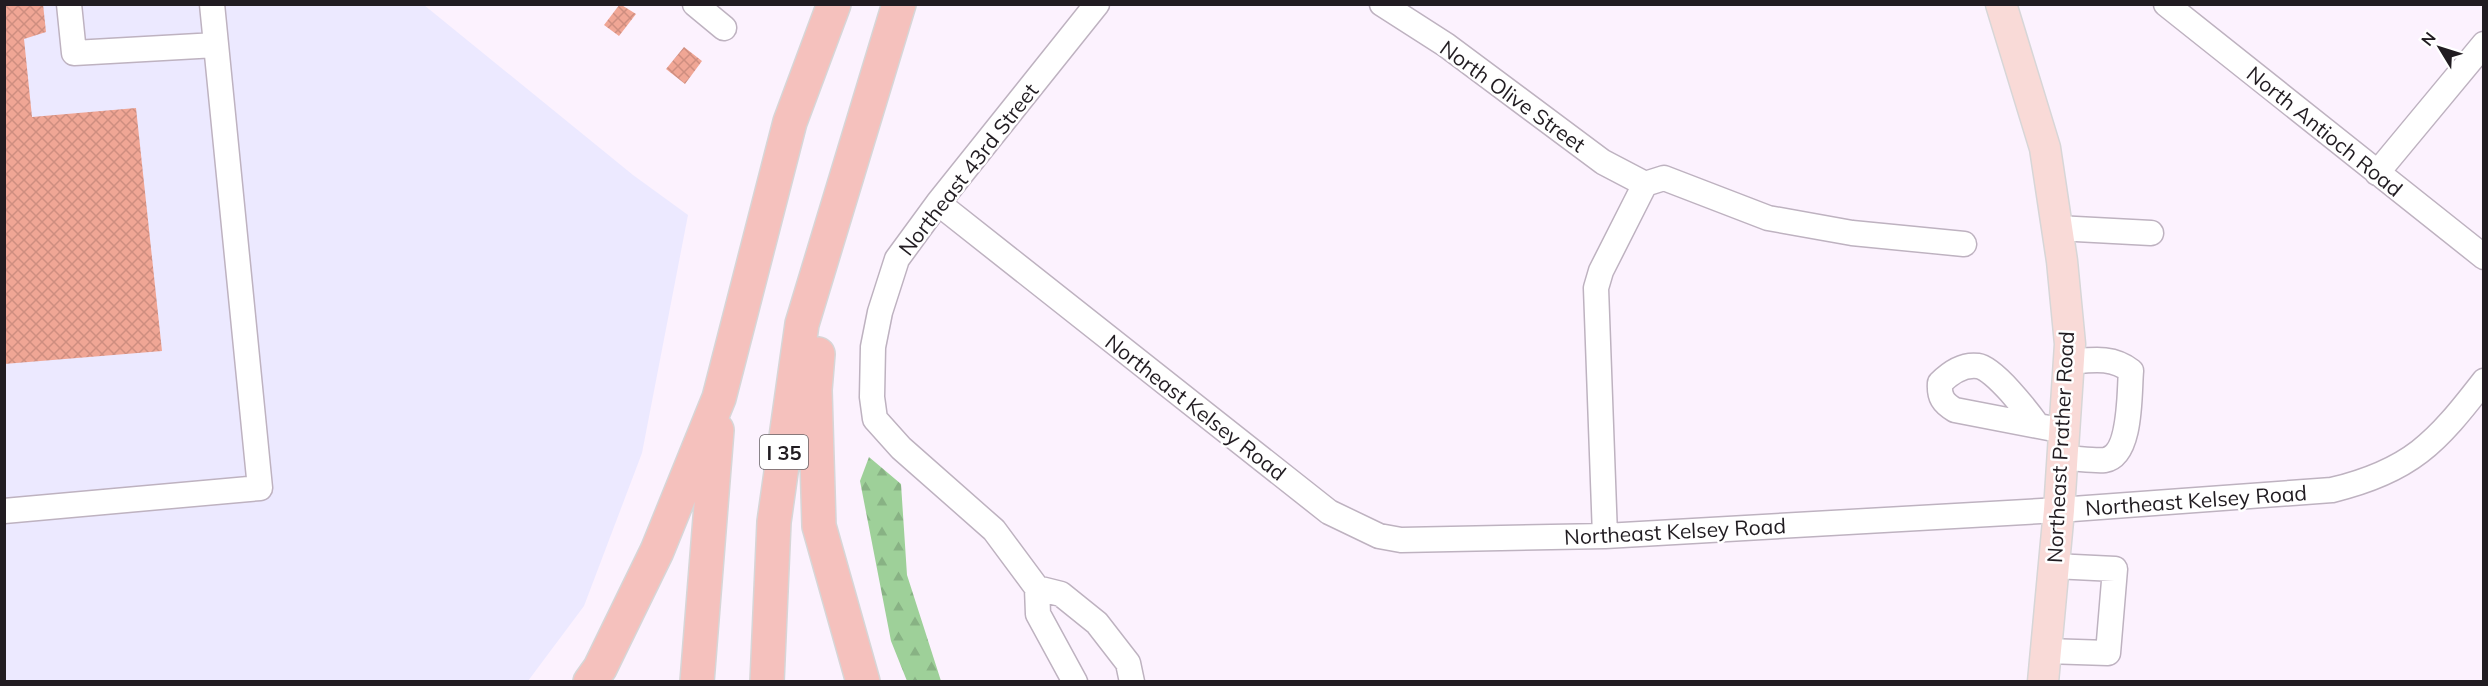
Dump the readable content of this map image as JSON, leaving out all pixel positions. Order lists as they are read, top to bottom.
{
  "streets": {
    "highway": ["I 35"],
    "main road": ["Northeast Prather Road"],
    "street": [
      "North Olive Street",
      "North Antioch Road",
      "Northeast 43rd Street",
      "Northeast Kelsey Road"
    ]
  },
  "crossings": [
    ["Northeast 43rd Street", "Northeast Kelsey Road"],
    ["Northeast Kelsey Road", "Northeast Prather Road"]
  ],
  "north": "top left"
}
